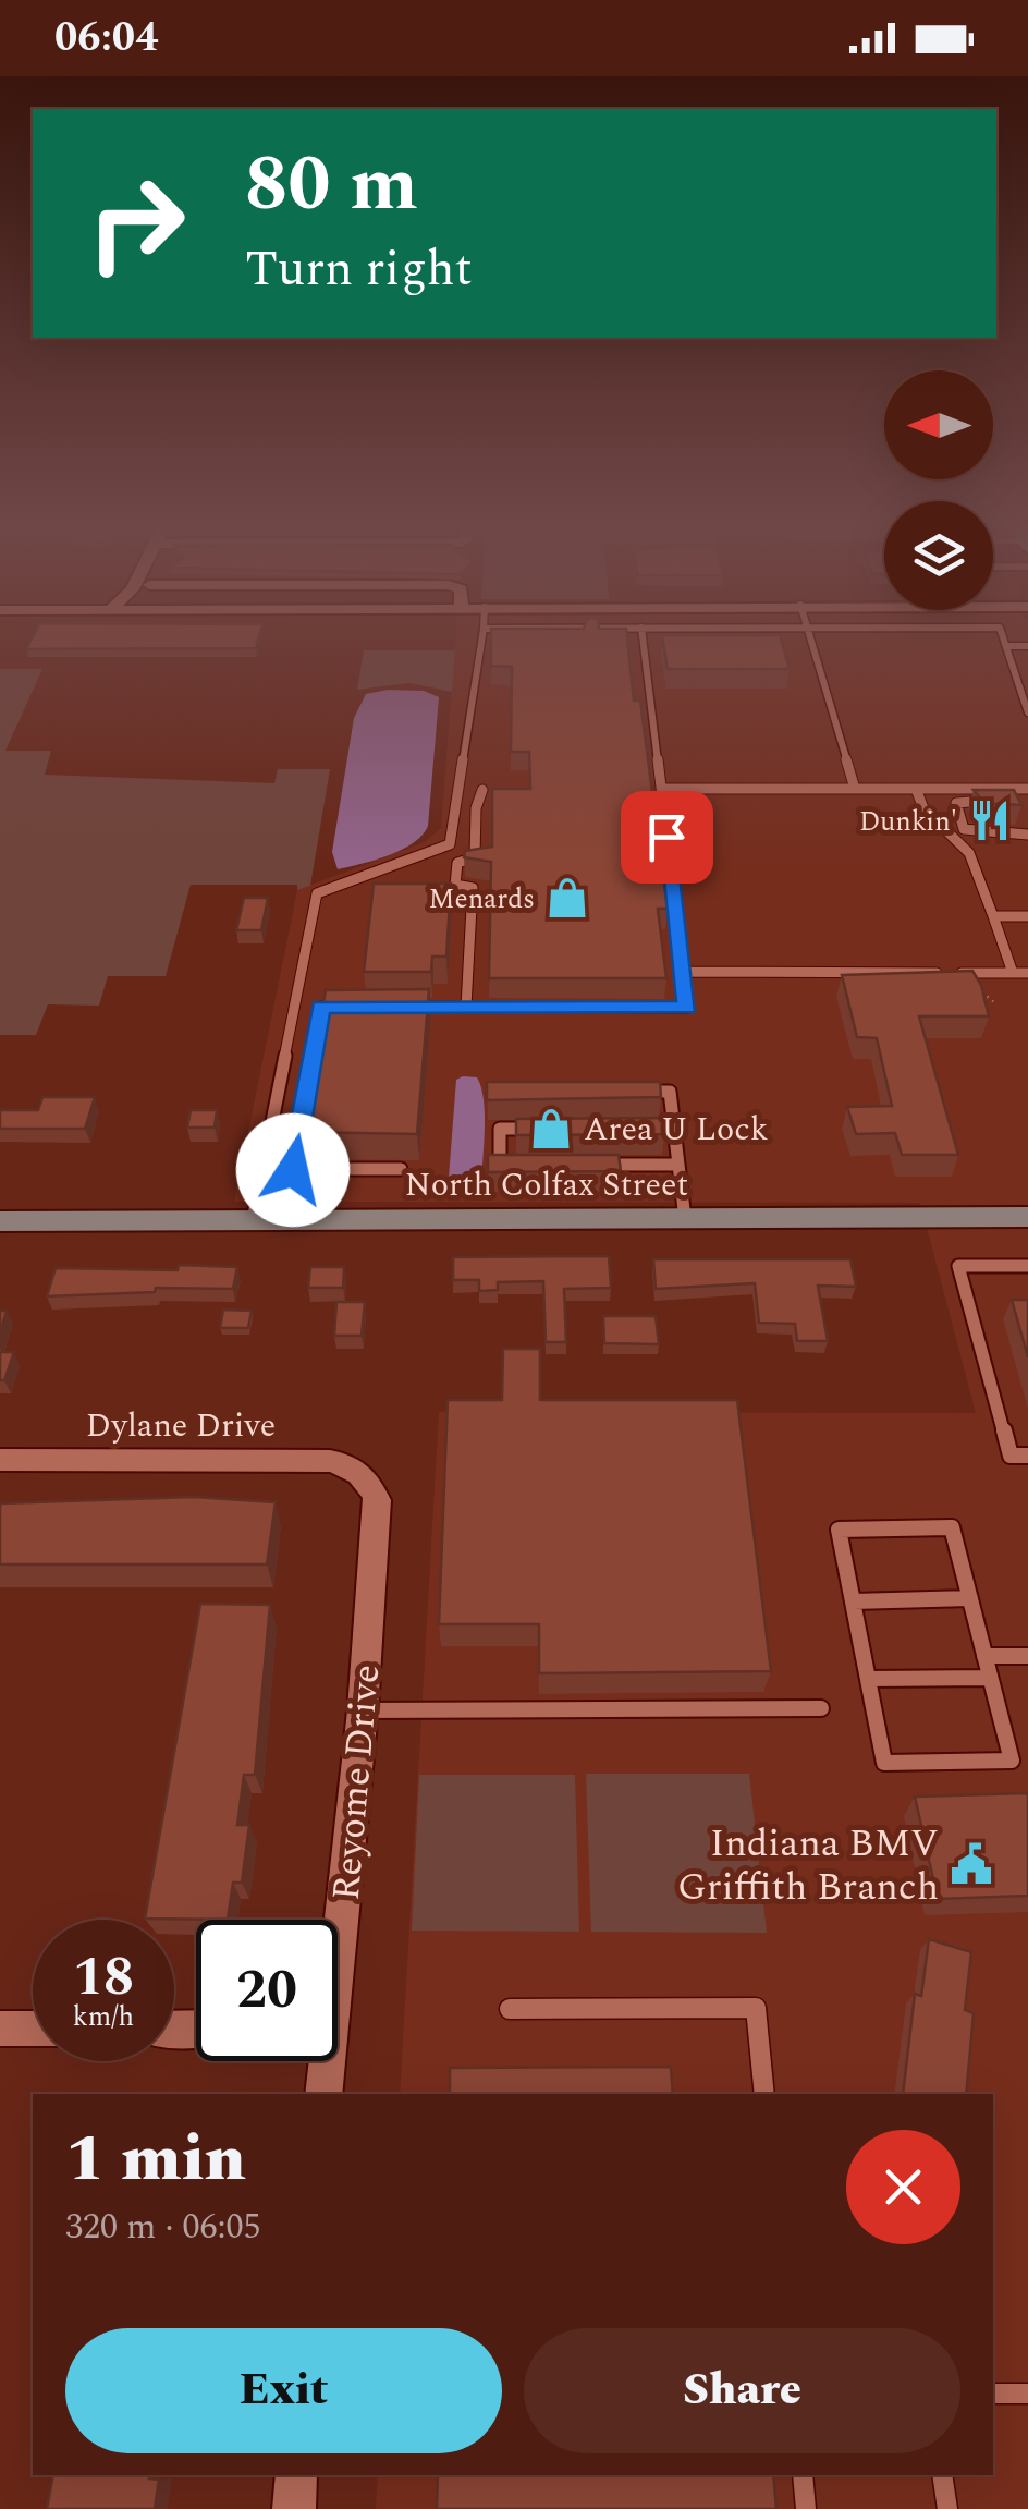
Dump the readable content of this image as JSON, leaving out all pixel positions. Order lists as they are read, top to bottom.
{
  "streets": {
    "street": ["North Colfax Street", "Dylane Drive", "Reyome Drive"]
  },
  "crossings": [
    ["Dylane Drive", "Reyome Drive"]
  ],
  "places": {
    "restaurant": ["Dunkin'"],
    "shop": ["Menards", "Area U Lock"],
    "public building": ["Indiana BMV Griffith Branch"]
  },
  "north": "left",
  "page": {
    "status": "06:04",
    "turn": ["80 m", "Turn right"],
    "speed": "18 km/h",
    "limit": "20",
    "heading": ["1 min", "320 m · 06:05"],
    "buttons": ["Exit", "Share"]
  }
}
